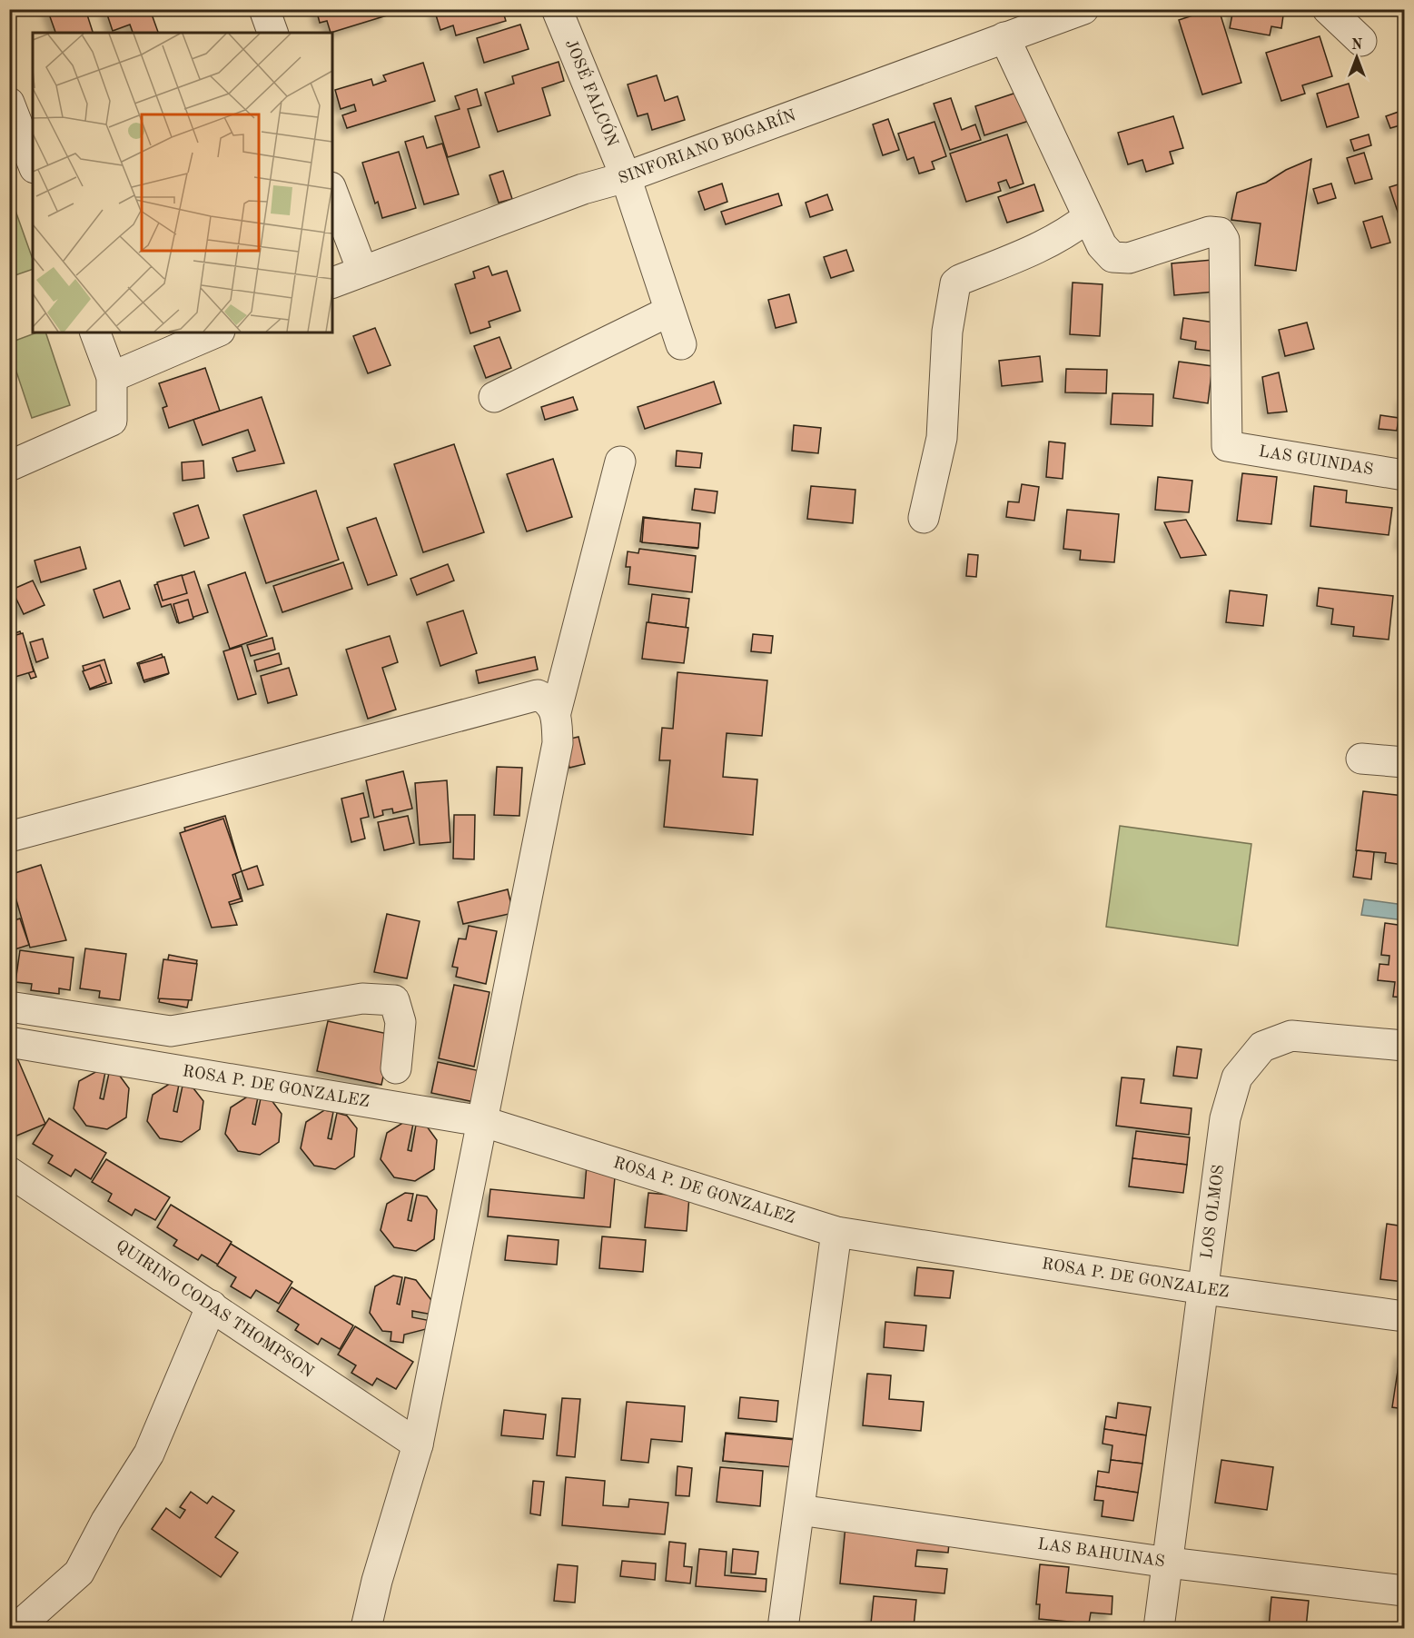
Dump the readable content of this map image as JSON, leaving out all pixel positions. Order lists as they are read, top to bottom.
{
  "streets": {
    "street": [
      "JOSÉ FALCÓN",
      "SINFORIANO BOGARÍN",
      "LAS GUINDAS",
      "ROSA P. DE GONZALEZ",
      "LOS OLMOS",
      "QUIRINO CODAS THOMPSON",
      "LAS BAHUINAS"
    ]
  },
  "crossings": [
    ["JOSÉ FALCÓN", "SINFORIANO BOGARÍN"],
    ["ROSA P. DE GONZALEZ", "LOS OLMOS"],
    ["LOS OLMOS", "LAS BAHUINAS"]
  ],
  "north": "top"
}
